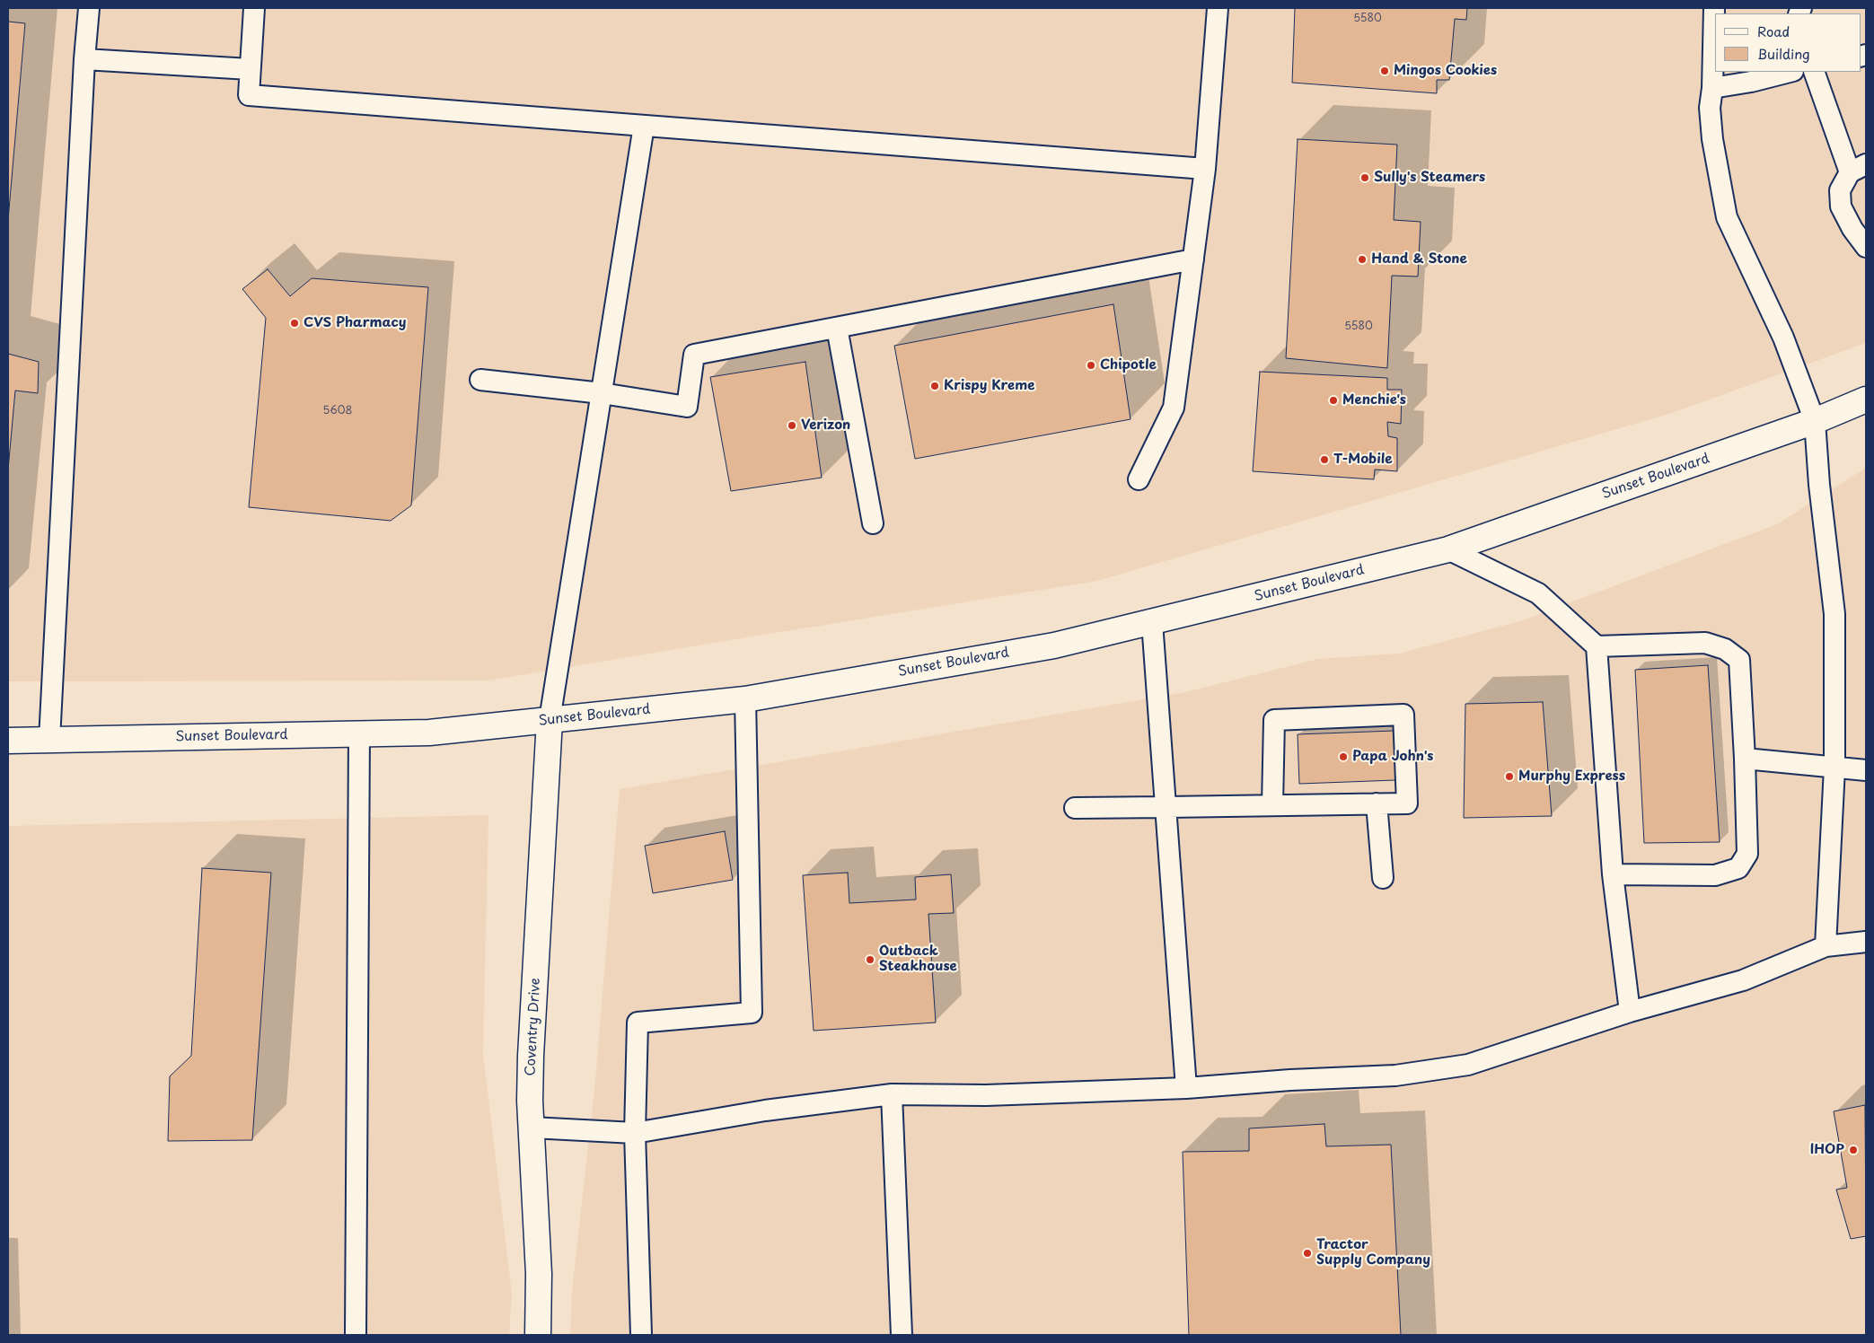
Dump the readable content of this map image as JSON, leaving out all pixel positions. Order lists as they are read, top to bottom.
{
  "streets": {
    "main road": ["Sunset Boulevard", "Coventry Drive"]
  },
  "crossings": [
    ["Sunset Boulevard", "Coventry Drive"]
  ],
  "places": [
    "Mingos Cookies",
    "Sully's Steamers",
    "Hand & Stone",
    "CVS Pharmacy",
    "Chipotle",
    "Krispy Kreme",
    "Menchie's",
    "Verizon",
    "T-Mobile",
    "Papa John's",
    "Murphy Express",
    "Outback Steakhouse",
    "IHOP",
    "Tractor Supply Company"
  ],
  "house_numbers": ["5580", "5580", "5608"],
  "legend": ["Road", "Building"]
}
